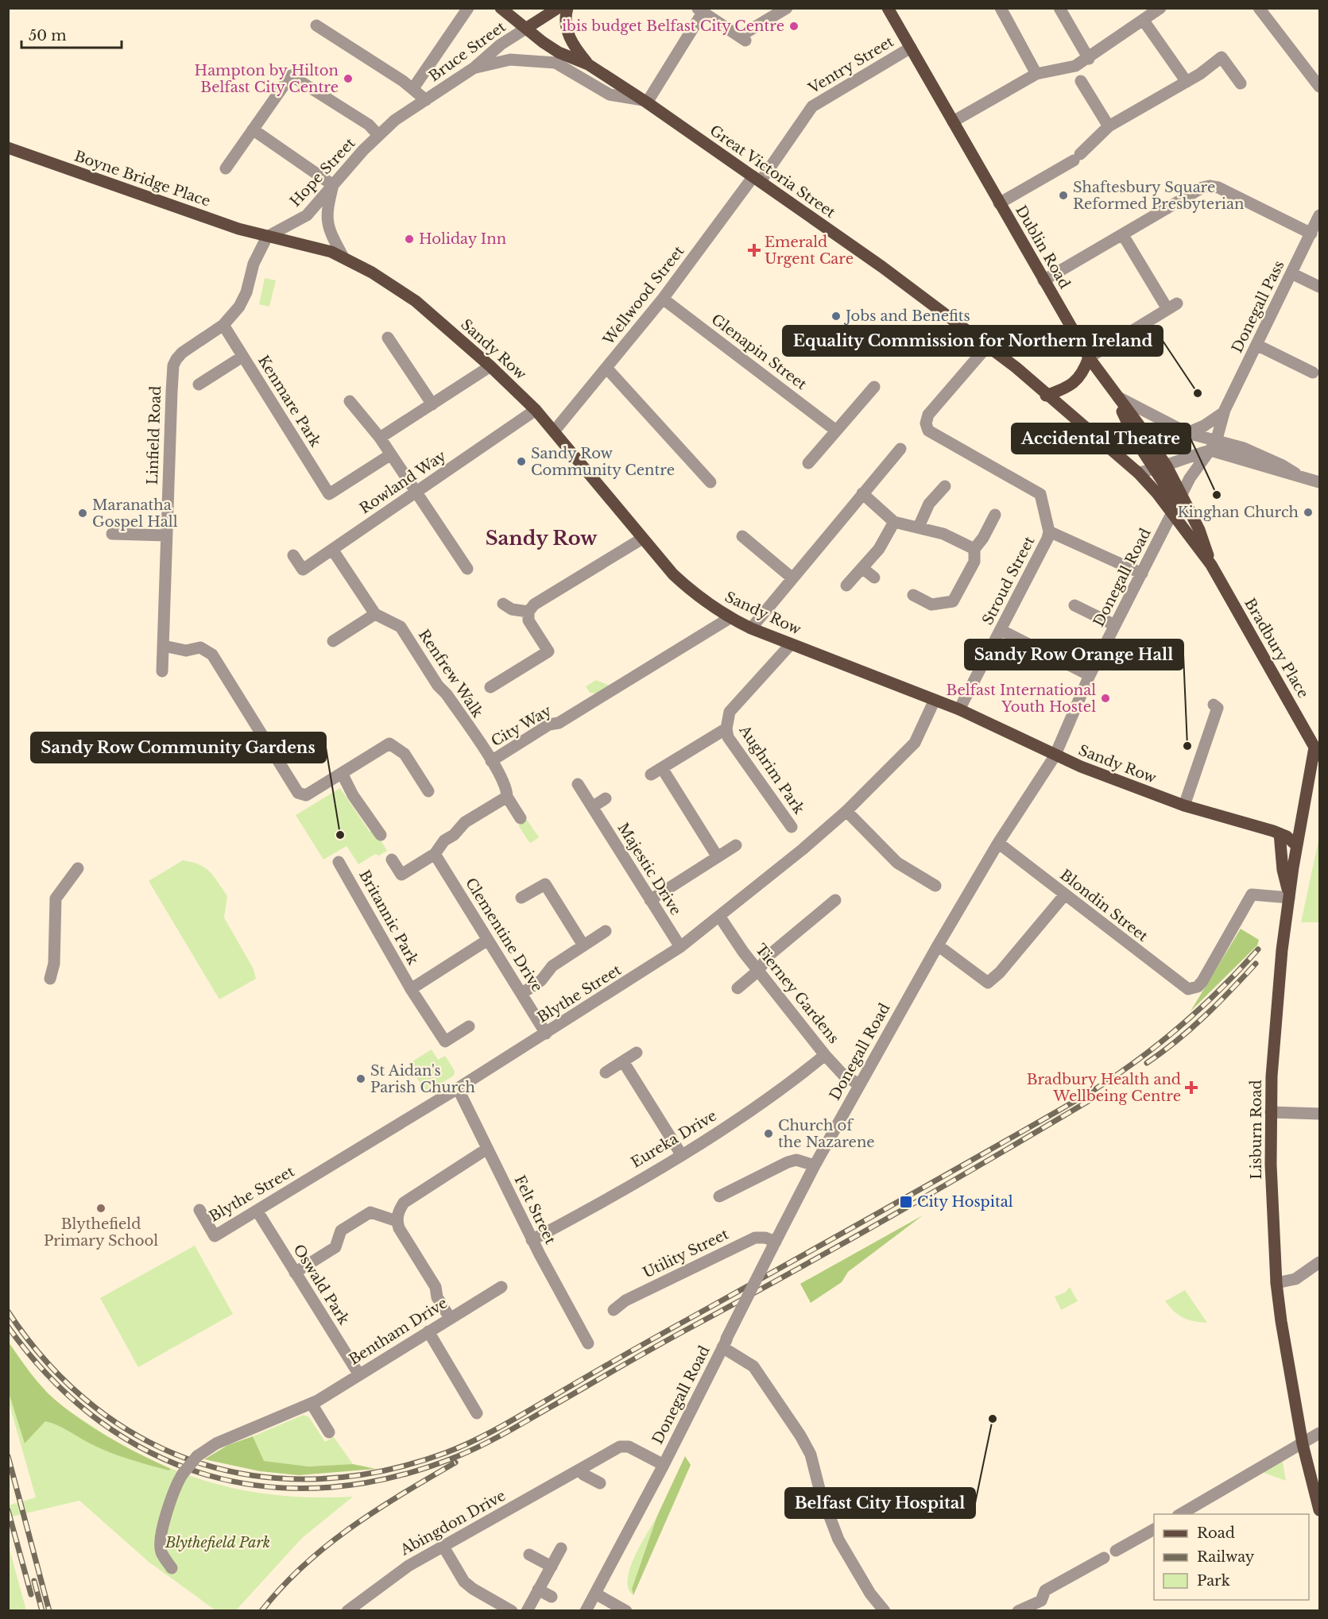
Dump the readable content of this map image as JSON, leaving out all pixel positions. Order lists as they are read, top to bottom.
{
  "streets": {
    "main road": [
      "Bruce Street",
      "Great Victoria Street",
      "Boyne Bridge Place",
      "Dublin Road",
      "Sandy Row",
      "Bradbury Place",
      "Lisburn Road"
    ],
    "street": [
      "Ventry Street",
      "Hope Street",
      "Wellwood Street",
      "Donegall Pass",
      "Glenapin Street",
      "Kenmare Park",
      "Linfield Road",
      "Rowland Way",
      "Donegall Road",
      "Stroud Street",
      "Renfrew Walk",
      "City Way",
      "Aughrim Park",
      "Majestic Drive",
      "Blondin Street",
      "Britannic Park",
      "Clementine Drive",
      "Blythe Street",
      "Tierney Gardens",
      "Eureka Drive",
      "Felt Street",
      "Utility Street",
      "Oswald Park",
      "Bentham Drive",
      "Abingdon Drive"
    ]
  },
  "crossings": [
    ["Bruce Street", "Great Victoria Street"],
    ["Bruce Street", "Hope Street"],
    ["Ventry Street", "Great Victoria Street"],
    ["Ventry Street", "Dublin Road"],
    ["Ventry Street", "Wellwood Street"],
    ["Great Victoria Street", "Dublin Road"],
    ["Great Victoria Street", "Wellwood Street"],
    ["Great Victoria Street", "Donegall Road"],
    ["Great Victoria Street", "Stroud Street"],
    ["Great Victoria Street", "Bradbury Place"],
    ["Hope Street", "Boyne Bridge Place"],
    ["Hope Street", "Sandy Row"],
    ["Hope Street", "Linfield Road"],
    ["Boyne Bridge Place", "Sandy Row"],
    ["Boyne Bridge Place", "Linfield Road"],
    ["Dublin Road", "Donegall Road"],
    ["Dublin Road", "Bradbury Place"],
    ["Wellwood Street", "Sandy Row"],
    ["Wellwood Street", "Glenapin Street"],
    ["Donegall Pass", "Donegall Road"],
    ["Sandy Row", "Linfield Road"],
    ["Sandy Row", "Rowland Way"],
    ["Sandy Row", "Donegall Road"],
    ["Sandy Row", "Stroud Street"],
    ["Sandy Row", "City Way"],
    ["Sandy Row", "Blythe Street"],
    ["Sandy Row", "Lisburn Road"],
    ["Kenmare Park", "Linfield Road"],
    ["Donegall Road", "Bradbury Place"],
    ["Donegall Road", "Blondin Street"],
    ["Donegall Road", "Tierney Gardens"],
    ["Donegall Road", "Utility Street"],
    ["Donegall Road", "Abingdon Drive"],
    ["Bradbury Place", "Lisburn Road"],
    ["Renfrew Walk", "City Way"],
    ["Majestic Drive", "Blythe Street"],
    ["Blondin Street", "Lisburn Road"],
    ["Clementine Drive", "Blythe Street"],
    ["Blythe Street", "Tierney Gardens"],
    ["Blythe Street", "Felt Street"],
    ["Blythe Street", "Oswald Park"],
    ["Tierney Gardens", "Eureka Drive"],
    ["Eureka Drive", "Felt Street"],
    ["Oswald Park", "Bentham Drive"]
  ],
  "districts": ["Sandy Row"],
  "parks": ["Blythefield Park"],
  "places": {
    "other": [
      "ibis budget Belfast City Centre",
      "Hampton by Hilton Belfast City Centre",
      "Shaftesbury Square Reformed Presbyterian",
      "Holiday Inn",
      "Jobs and Benefits",
      "Equality Commission for Northern Ireland",
      "Sandy Row Community Centre",
      "Accidental Theatre",
      "Kinghan Church",
      "Maranatha Gospel Hall",
      "Belfast International Youth Hostel",
      "Sandy Row Orange Hall",
      "Sandy Row Community Gardens",
      "St Aidan's Parish Church",
      "Church of the Nazarene",
      "Blythefield Primary School",
      "Belfast City Hospital"
    ],
    "health": ["Emerald Urgent Care", "Bradbury Health and Wellbeing Centre"],
    "transit": ["City Hospital"]
  },
  "legend": ["Road", "Railway", "Park"],
  "scale_bar": "50 m"
}
